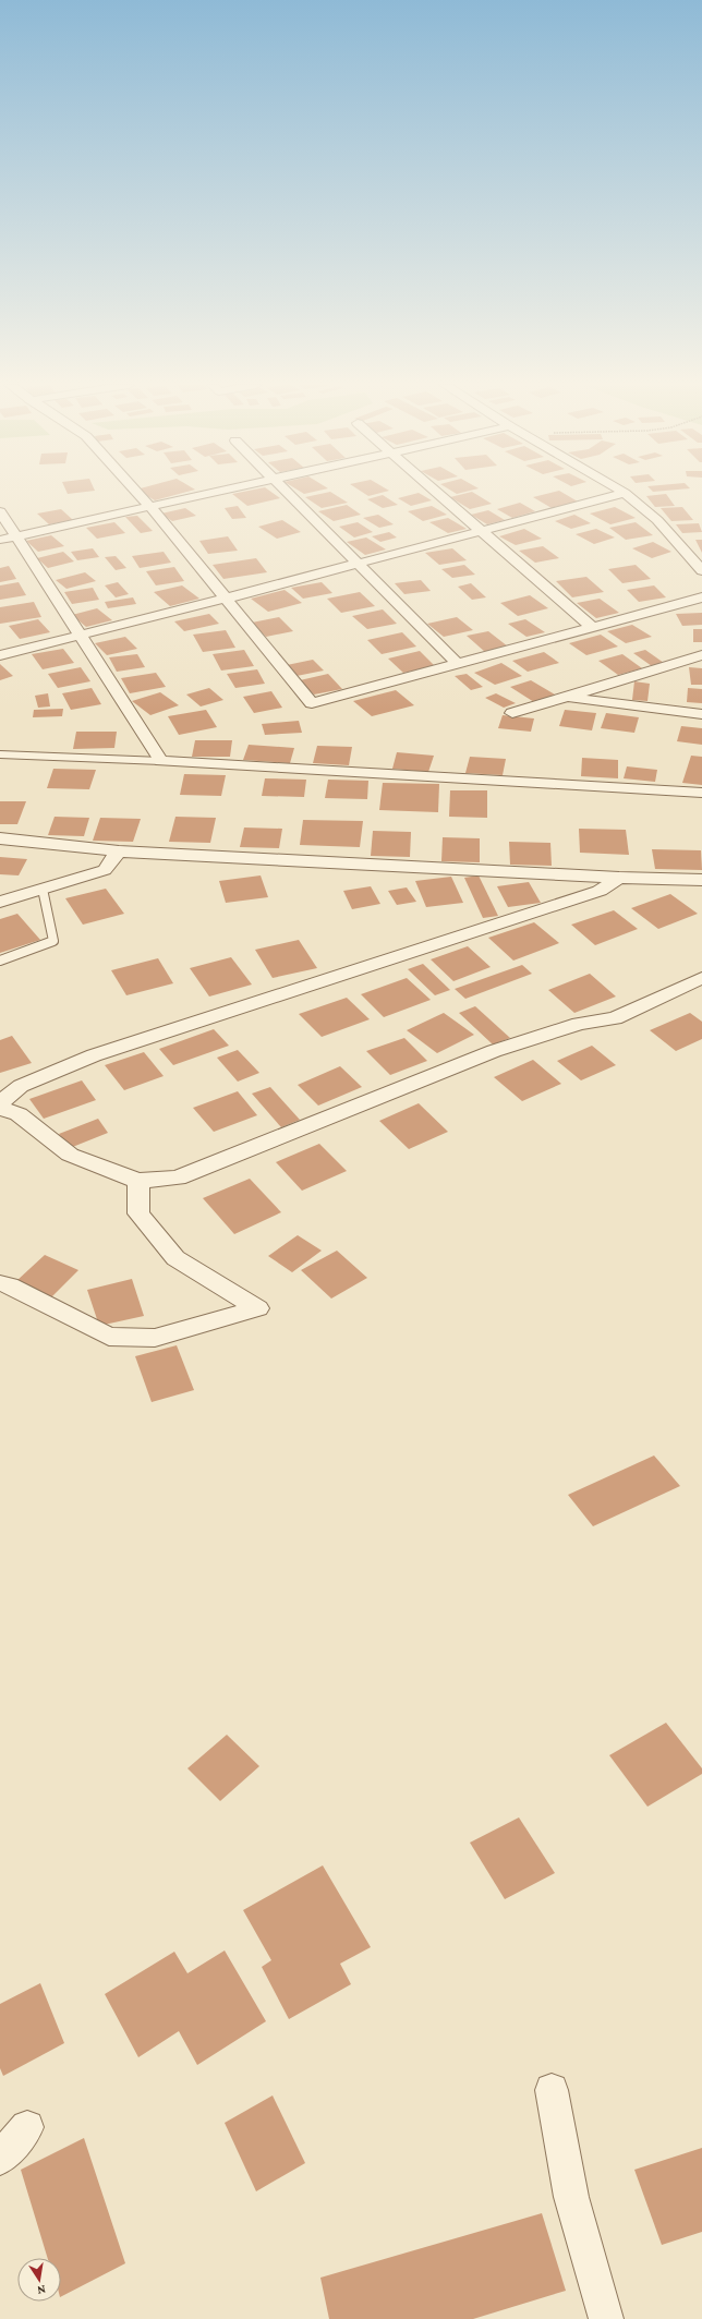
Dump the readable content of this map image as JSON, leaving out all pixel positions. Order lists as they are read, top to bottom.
{
  "north": "bottom"
}
